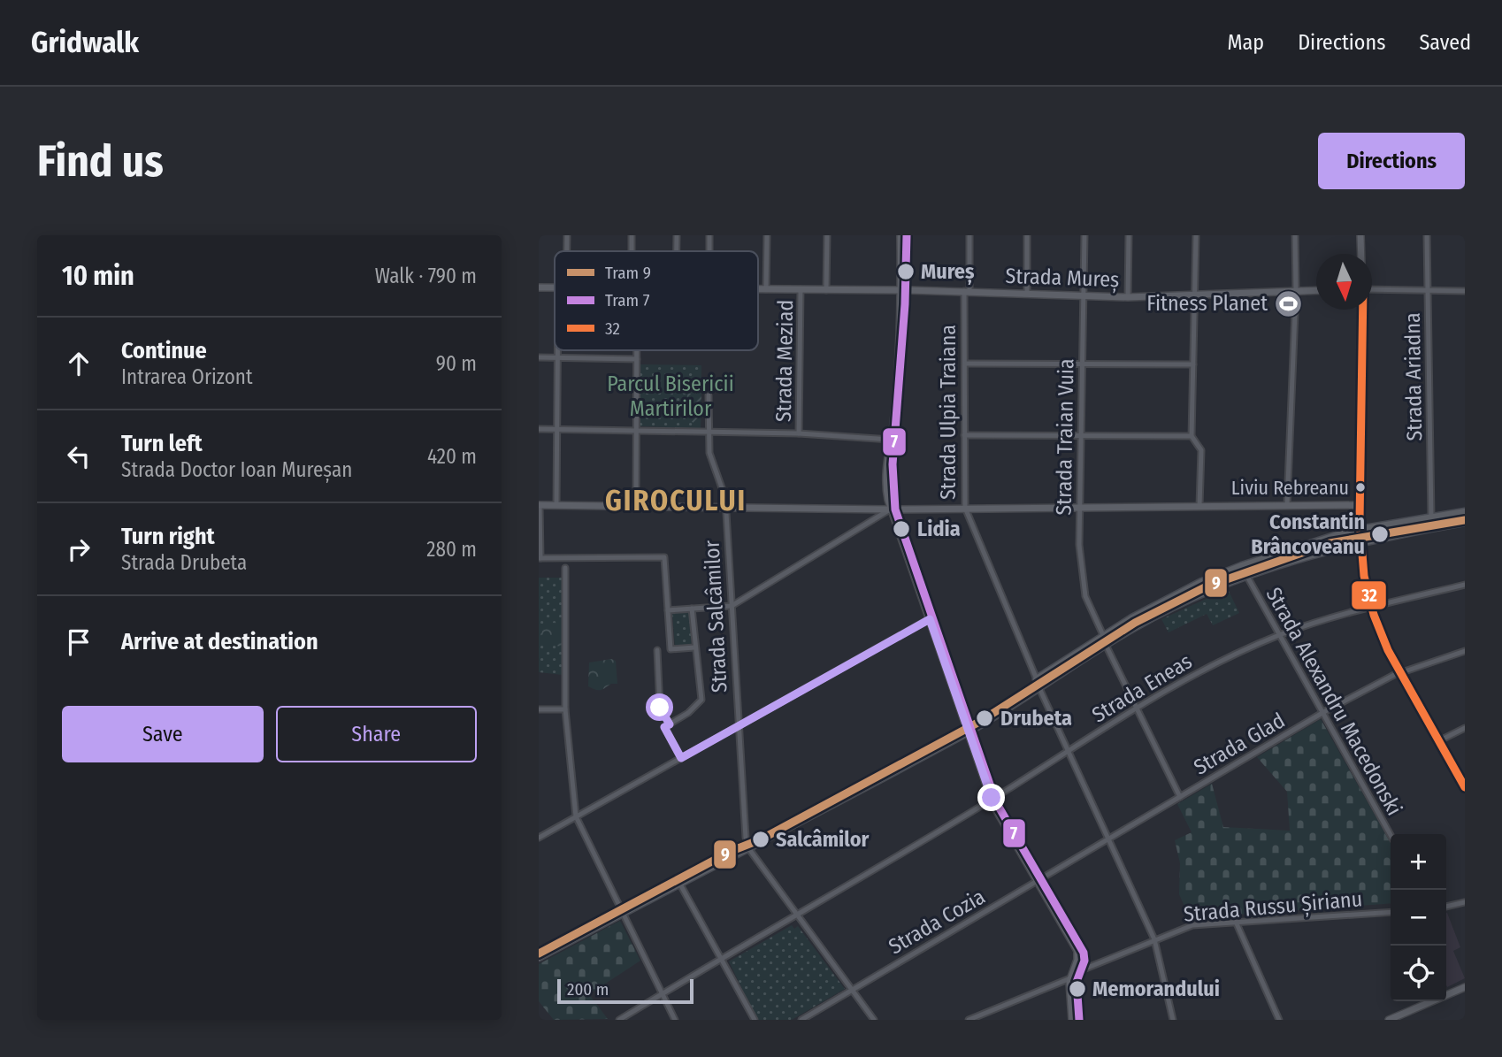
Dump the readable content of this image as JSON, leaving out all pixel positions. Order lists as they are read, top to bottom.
{
  "streets": {
    "main road": ["Strada Ulpia Traiana"],
    "street": [
      "Strada Mureș",
      "Strada Meziad",
      "Strada Ariadna",
      "Strada Traian Vuia",
      "Strada Salcâmilor",
      "Strada Eneas",
      "Strada Alexandru Macedonski",
      "Strada Glad",
      "Strada Russu Șirianu",
      "Strada Cozia"
    ]
  },
  "crossings": [
    ["Strada Mureș", "Strada Meziad"],
    ["Strada Mureș", "Strada Ulpia Traiana"],
    ["Strada Mureș", "Strada Traian Vuia"],
    ["Strada Ulpia Traiana", "Strada Eneas"],
    ["Strada Ulpia Traiana", "Strada Glad"],
    ["Strada Ulpia Traiana", "Strada Russu Șirianu"],
    ["Strada Eneas", "Strada Alexandru Macedonski"],
    ["Strada Alexandru Macedonski", "Strada Glad"],
    ["Strada Glad", "Strada Cozia"]
  ],
  "districts": ["GIROCULUI"],
  "parks": ["Parcul Bisericii Martirilor"],
  "places": {
    "other": [
      "Mureș",
      "Liviu Rebreanu",
      "Lidia",
      "Constantin Brâncoveanu",
      "Drubeta",
      "Salcâmilor",
      "Memorandului"
    ],
    "sports": ["Fitness Planet"]
  },
  "lines": ["tram line 7", "transit line 32", "tram line 9"],
  "legend": ["Tram 9", "Tram 7", "32"],
  "scale_bar": "200 m",
  "north": "bottom",
  "page": {
    "header": "Gridwalk",
    "nav": ["Map", "Directions", "Saved"],
    "buttons": [
      "Directions",
      ["Save", "Share"]
    ],
    "title": "Find us",
    "heading": ["10 min", "Walk · 790 m"],
    "list": [
      ["Continue", "Intrarea Orizont", "90 m"],
      ["Turn left", "Strada Doctor Ioan Mureșan", "420 m"],
      ["Turn right", "Strada Drubeta", "280 m"],
      "Arrive at destination"
    ],
    "map_buttons": ["+", "−"],
    "scale": "200 m"
  }
}
